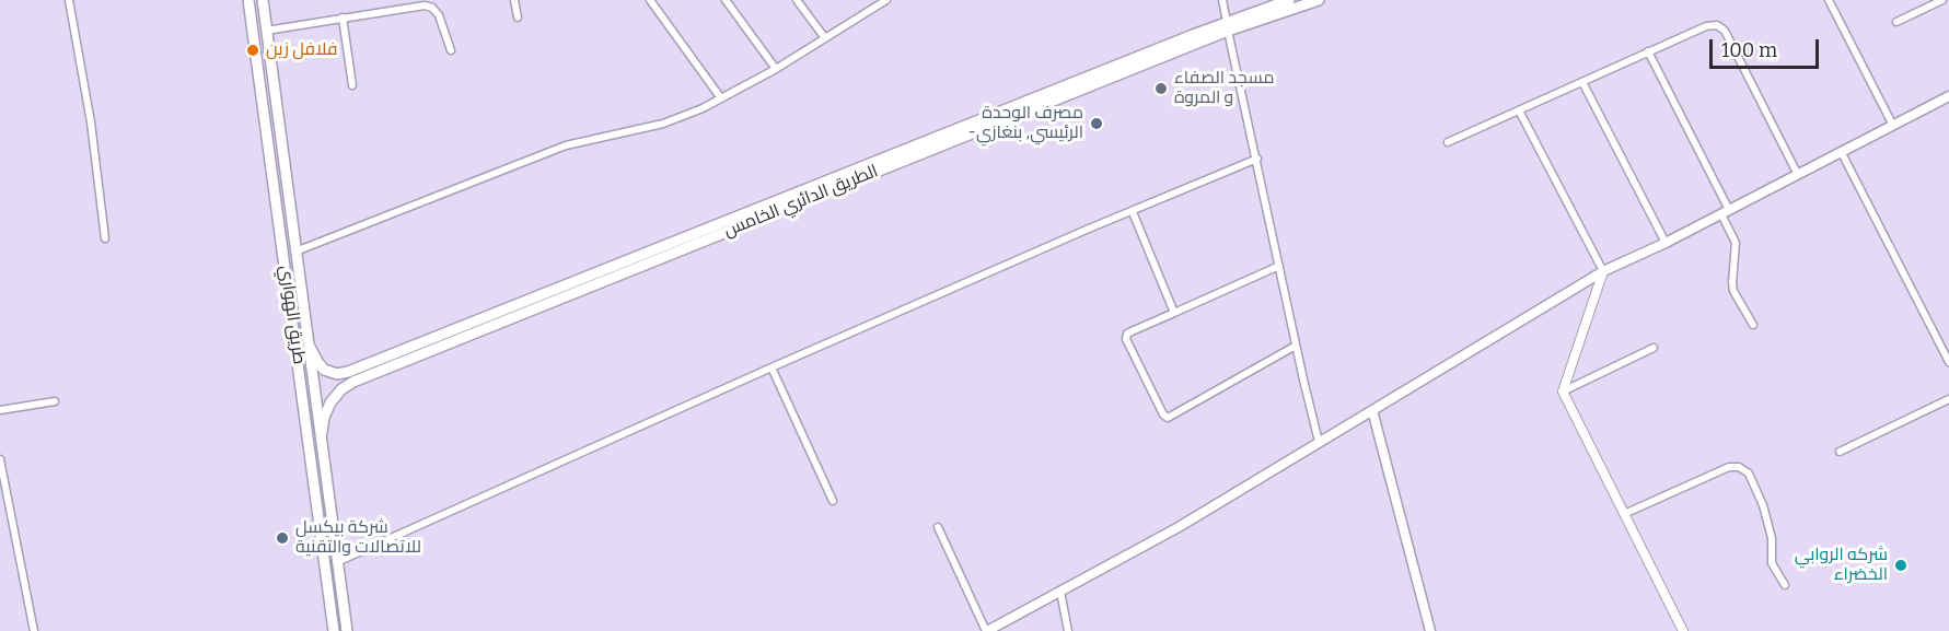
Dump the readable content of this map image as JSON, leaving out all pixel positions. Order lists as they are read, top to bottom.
{
  "streets": {
    "main road": ["الطريق الدائري الخامس", "طريق الهواري"]
  },
  "crossings": [
    ["الطريق الدائري الخامس", "طريق الهواري"]
  ],
  "places": [
    "فلافل زين",
    "مسجد الصفاء و المروة",
    "مصرف الوحدة -الرئيسي, بنغازي",
    "شركة بيكسل للاتصالات والتقنية",
    "شركه الروابي الخضراء"
  ],
  "scale_bar": "100 m"
}
